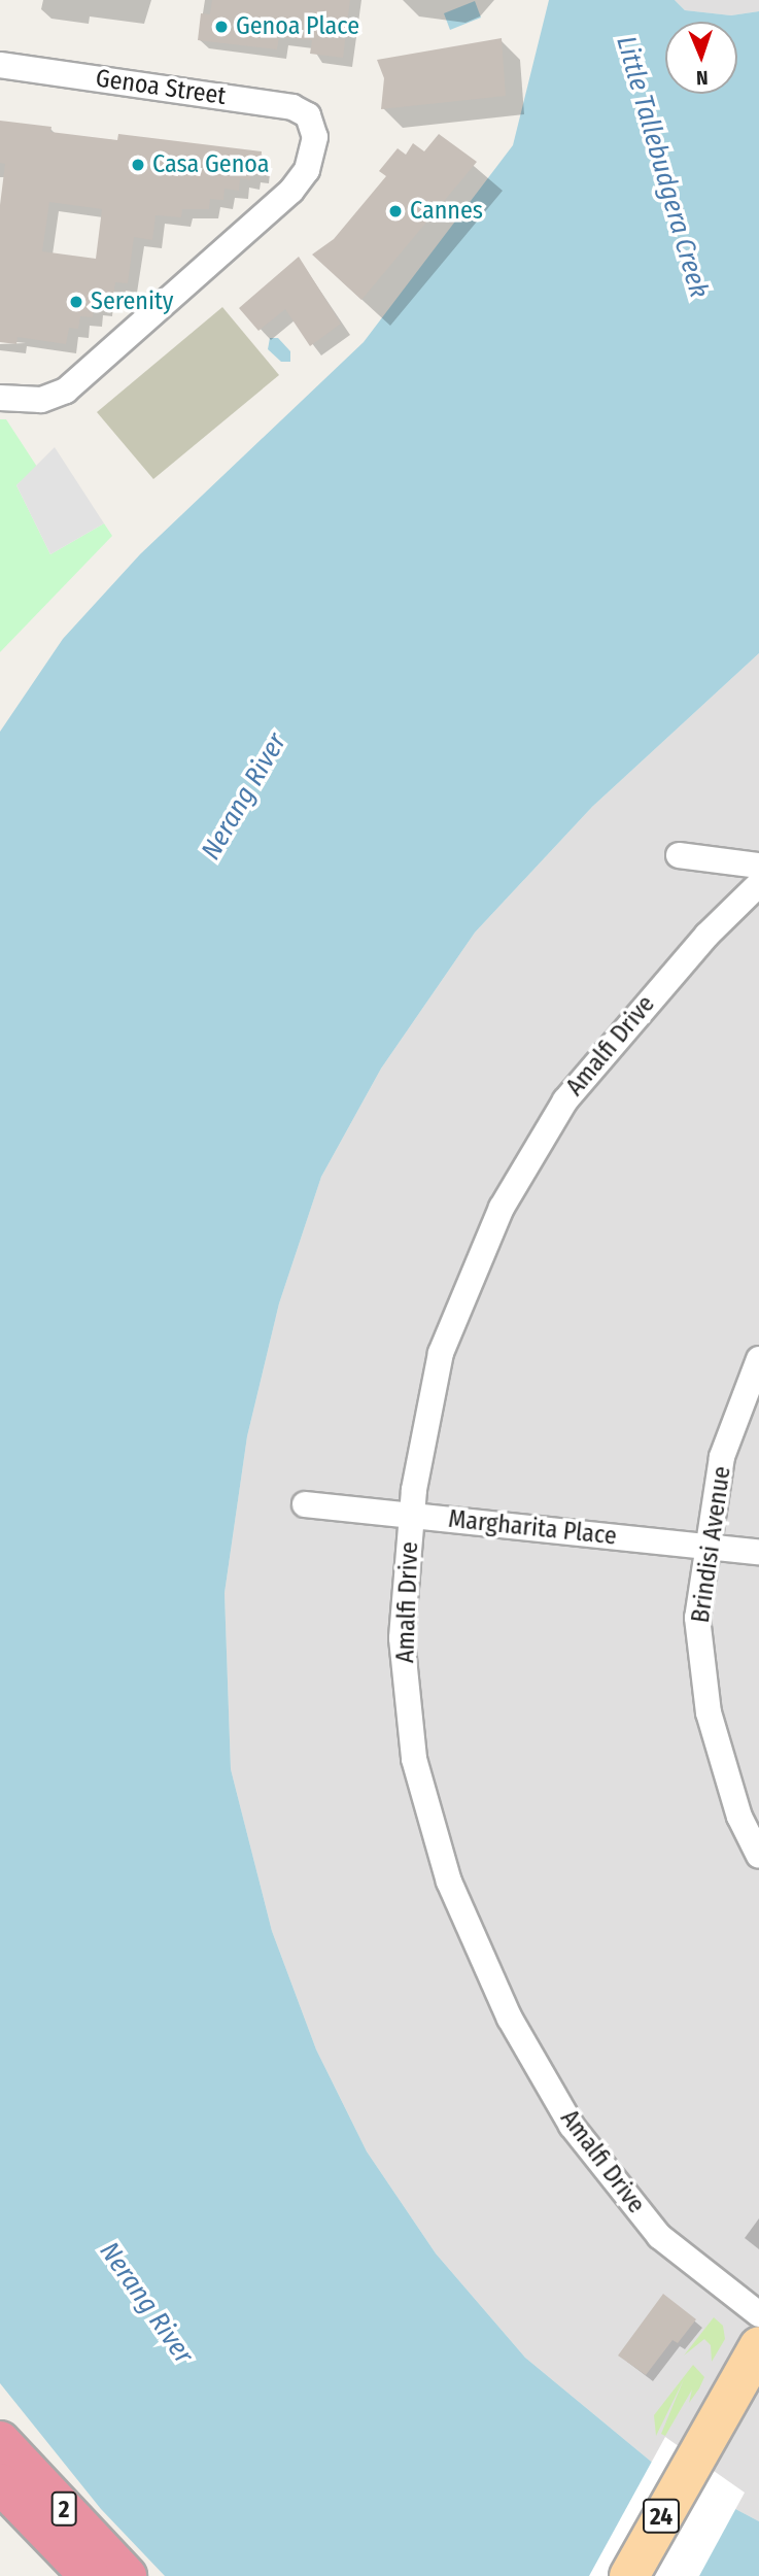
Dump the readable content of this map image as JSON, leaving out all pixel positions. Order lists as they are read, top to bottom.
{
  "streets": {
    "highway": ["2"],
    "main road": ["24"],
    "street": [
      "Genoa Street",
      "Amalfi Drive",
      "Margharita Place",
      "Brindisi Avenue"
    ]
  },
  "crossings": [
    ["Amalfi Drive", "Margharita Place"],
    ["Margharita Place", "Brindisi Avenue"]
  ],
  "water": ["Little Tallebudgera Creek", "Nerang River"],
  "places": [
    "Genoa Place",
    "Casa Genoa",
    "Cannes",
    "Serenity"
  ],
  "north": "bottom"
}
